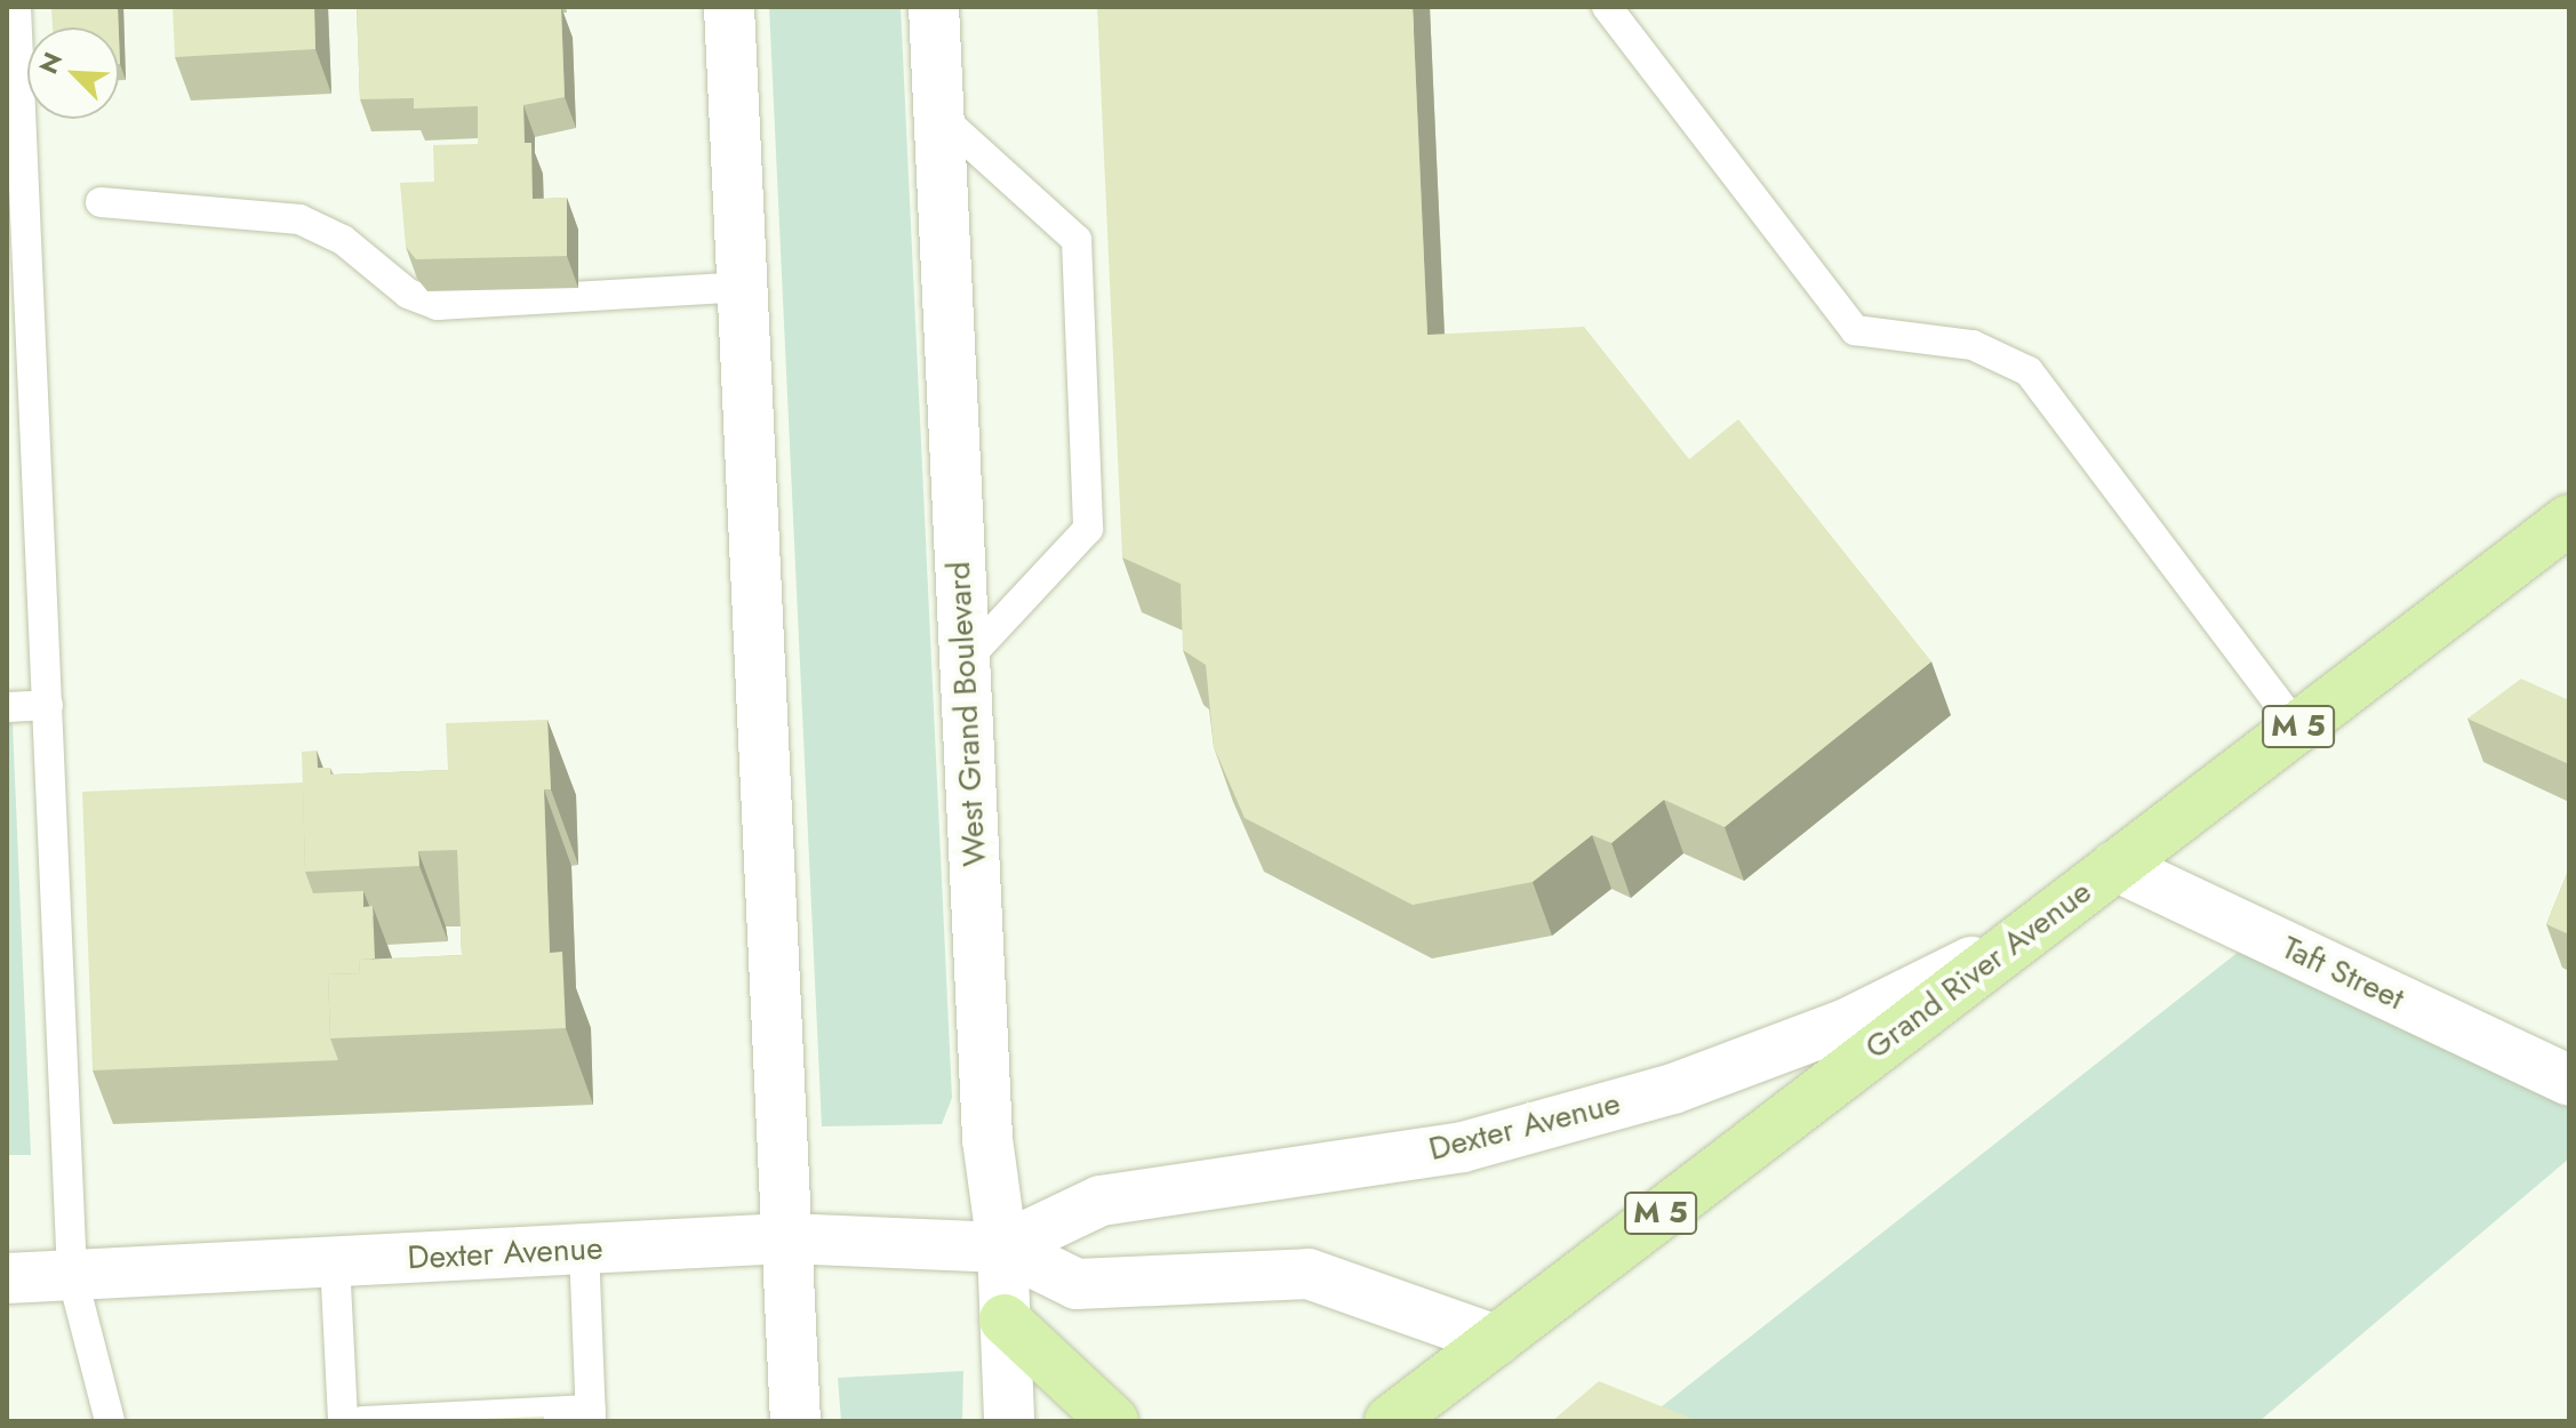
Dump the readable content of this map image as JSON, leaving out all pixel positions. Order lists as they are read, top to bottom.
{
  "streets": {
    "main road": ["M 5", "Grand River Avenue"],
    "street": ["West Grand Boulevard", "Taft Street", "Dexter Avenue"]
  },
  "crossings": [
    ["West Grand Boulevard", "Dexter Avenue"],
    ["Grand River Avenue", "Taft Street"],
    ["Grand River Avenue", "Dexter Avenue"]
  ],
  "north": "top left"
}
